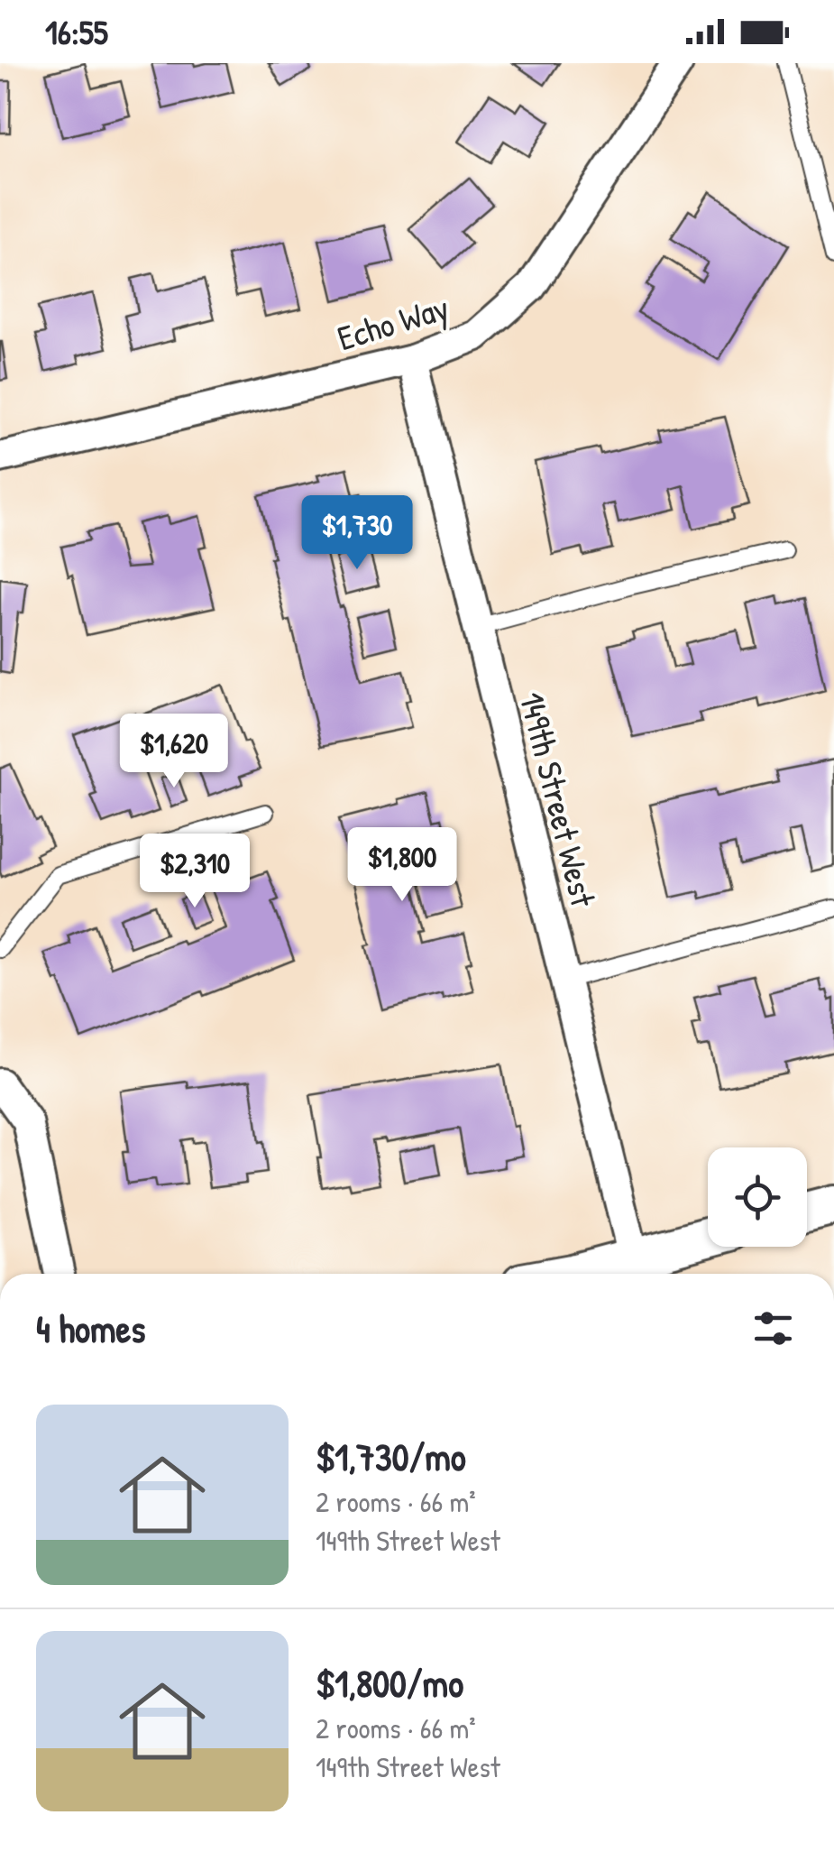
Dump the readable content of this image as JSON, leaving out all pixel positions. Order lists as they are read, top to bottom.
{
  "streets": {
    "street": ["Echo Way", "149th Street West"]
  },
  "crossings": [
    ["Echo Way", "149th Street West"]
  ],
  "page": {
    "status": "16:55",
    "price": [
      "$1,730",
      "$1,620",
      "$1,800",
      "$2,310"
    ],
    "heading": "4 homes",
    "list": [
      {
        "name": "$1,730/mo",
        "note": "2 rooms · 66 m² · 149th Street West"
      },
      {
        "name": "$1,800/mo",
        "note": "2 rooms · 66 m² · 149th Street West"
      }
    ]
  }
}
